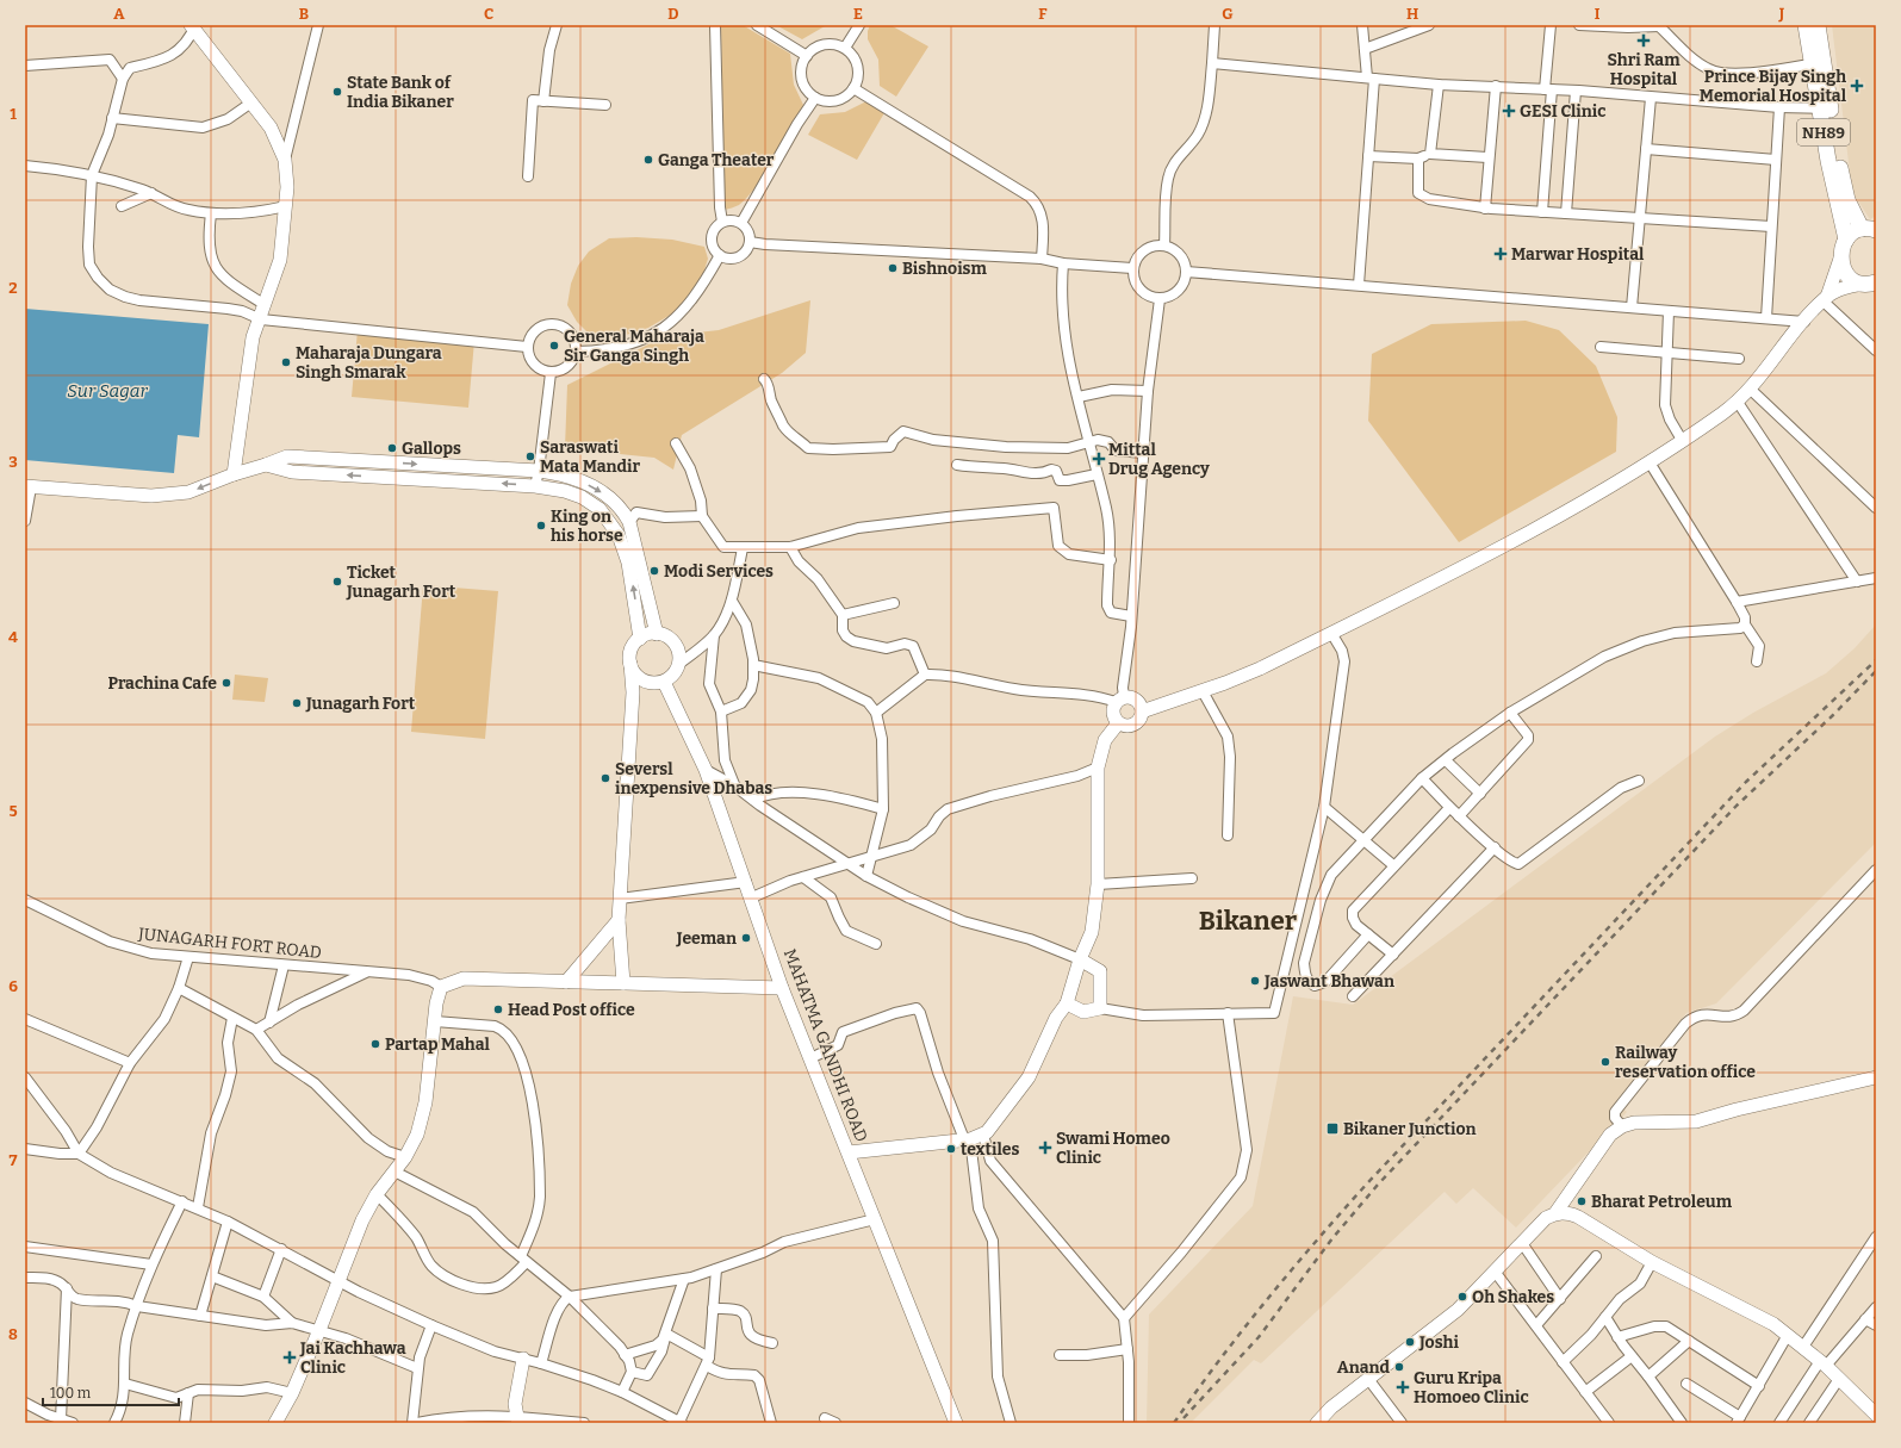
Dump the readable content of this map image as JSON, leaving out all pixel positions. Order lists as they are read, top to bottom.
{
  "streets": {
    "main road": ["NH89"],
    "street": ["JUNAGARH FORT ROAD", "MAHATMA GANDHI ROAD"]
  },
  "districts": ["Bikaner"],
  "water": ["Sur Sagar"],
  "places": {
    "health": [
      "Shri Ram Hospital",
      "Prince Bijay Singh Memorial Hospital",
      "GESI Clinic",
      "Marwar Hospital",
      "Mittal Drug Agency",
      "Swami Homeo Clinic",
      "Jai Kachhawa Clinic",
      "Guru Kripa Homoeo Clinic"
    ],
    "other": [
      "State Bank of India Bikaner",
      "Ganga Theater",
      "Bishnoism",
      "General Maharaja Sir Ganga Singh",
      "Maharaja Dungara Singh Smarak",
      "Gallops",
      "Saraswati Mata Mandir",
      "King on his horse",
      "Modi Services",
      "Ticket Junagarh Fort",
      "Prachina Cafe",
      "Junagarh Fort",
      "Seversl inexpensive Dhabas",
      "Jeeman",
      "Jaswant Bhawan",
      "Head Post office",
      "Partap Mahal",
      "Railway reservation office",
      "textiles",
      "Bharat Petroleum",
      "Oh Shakes",
      "Joshi",
      "Anand"
    ],
    "transit": ["Bikaner Junction"]
  },
  "scale_bar": "100 m",
  "grid": {
    "columns": [
      "A",
      "B",
      "C",
      "D",
      "E",
      "F",
      "G",
      "H",
      "I",
      "J"
    ],
    "rows": [
      "1",
      "2",
      "3",
      "4",
      "5",
      "6",
      "7",
      "8"
    ]
  }
}
